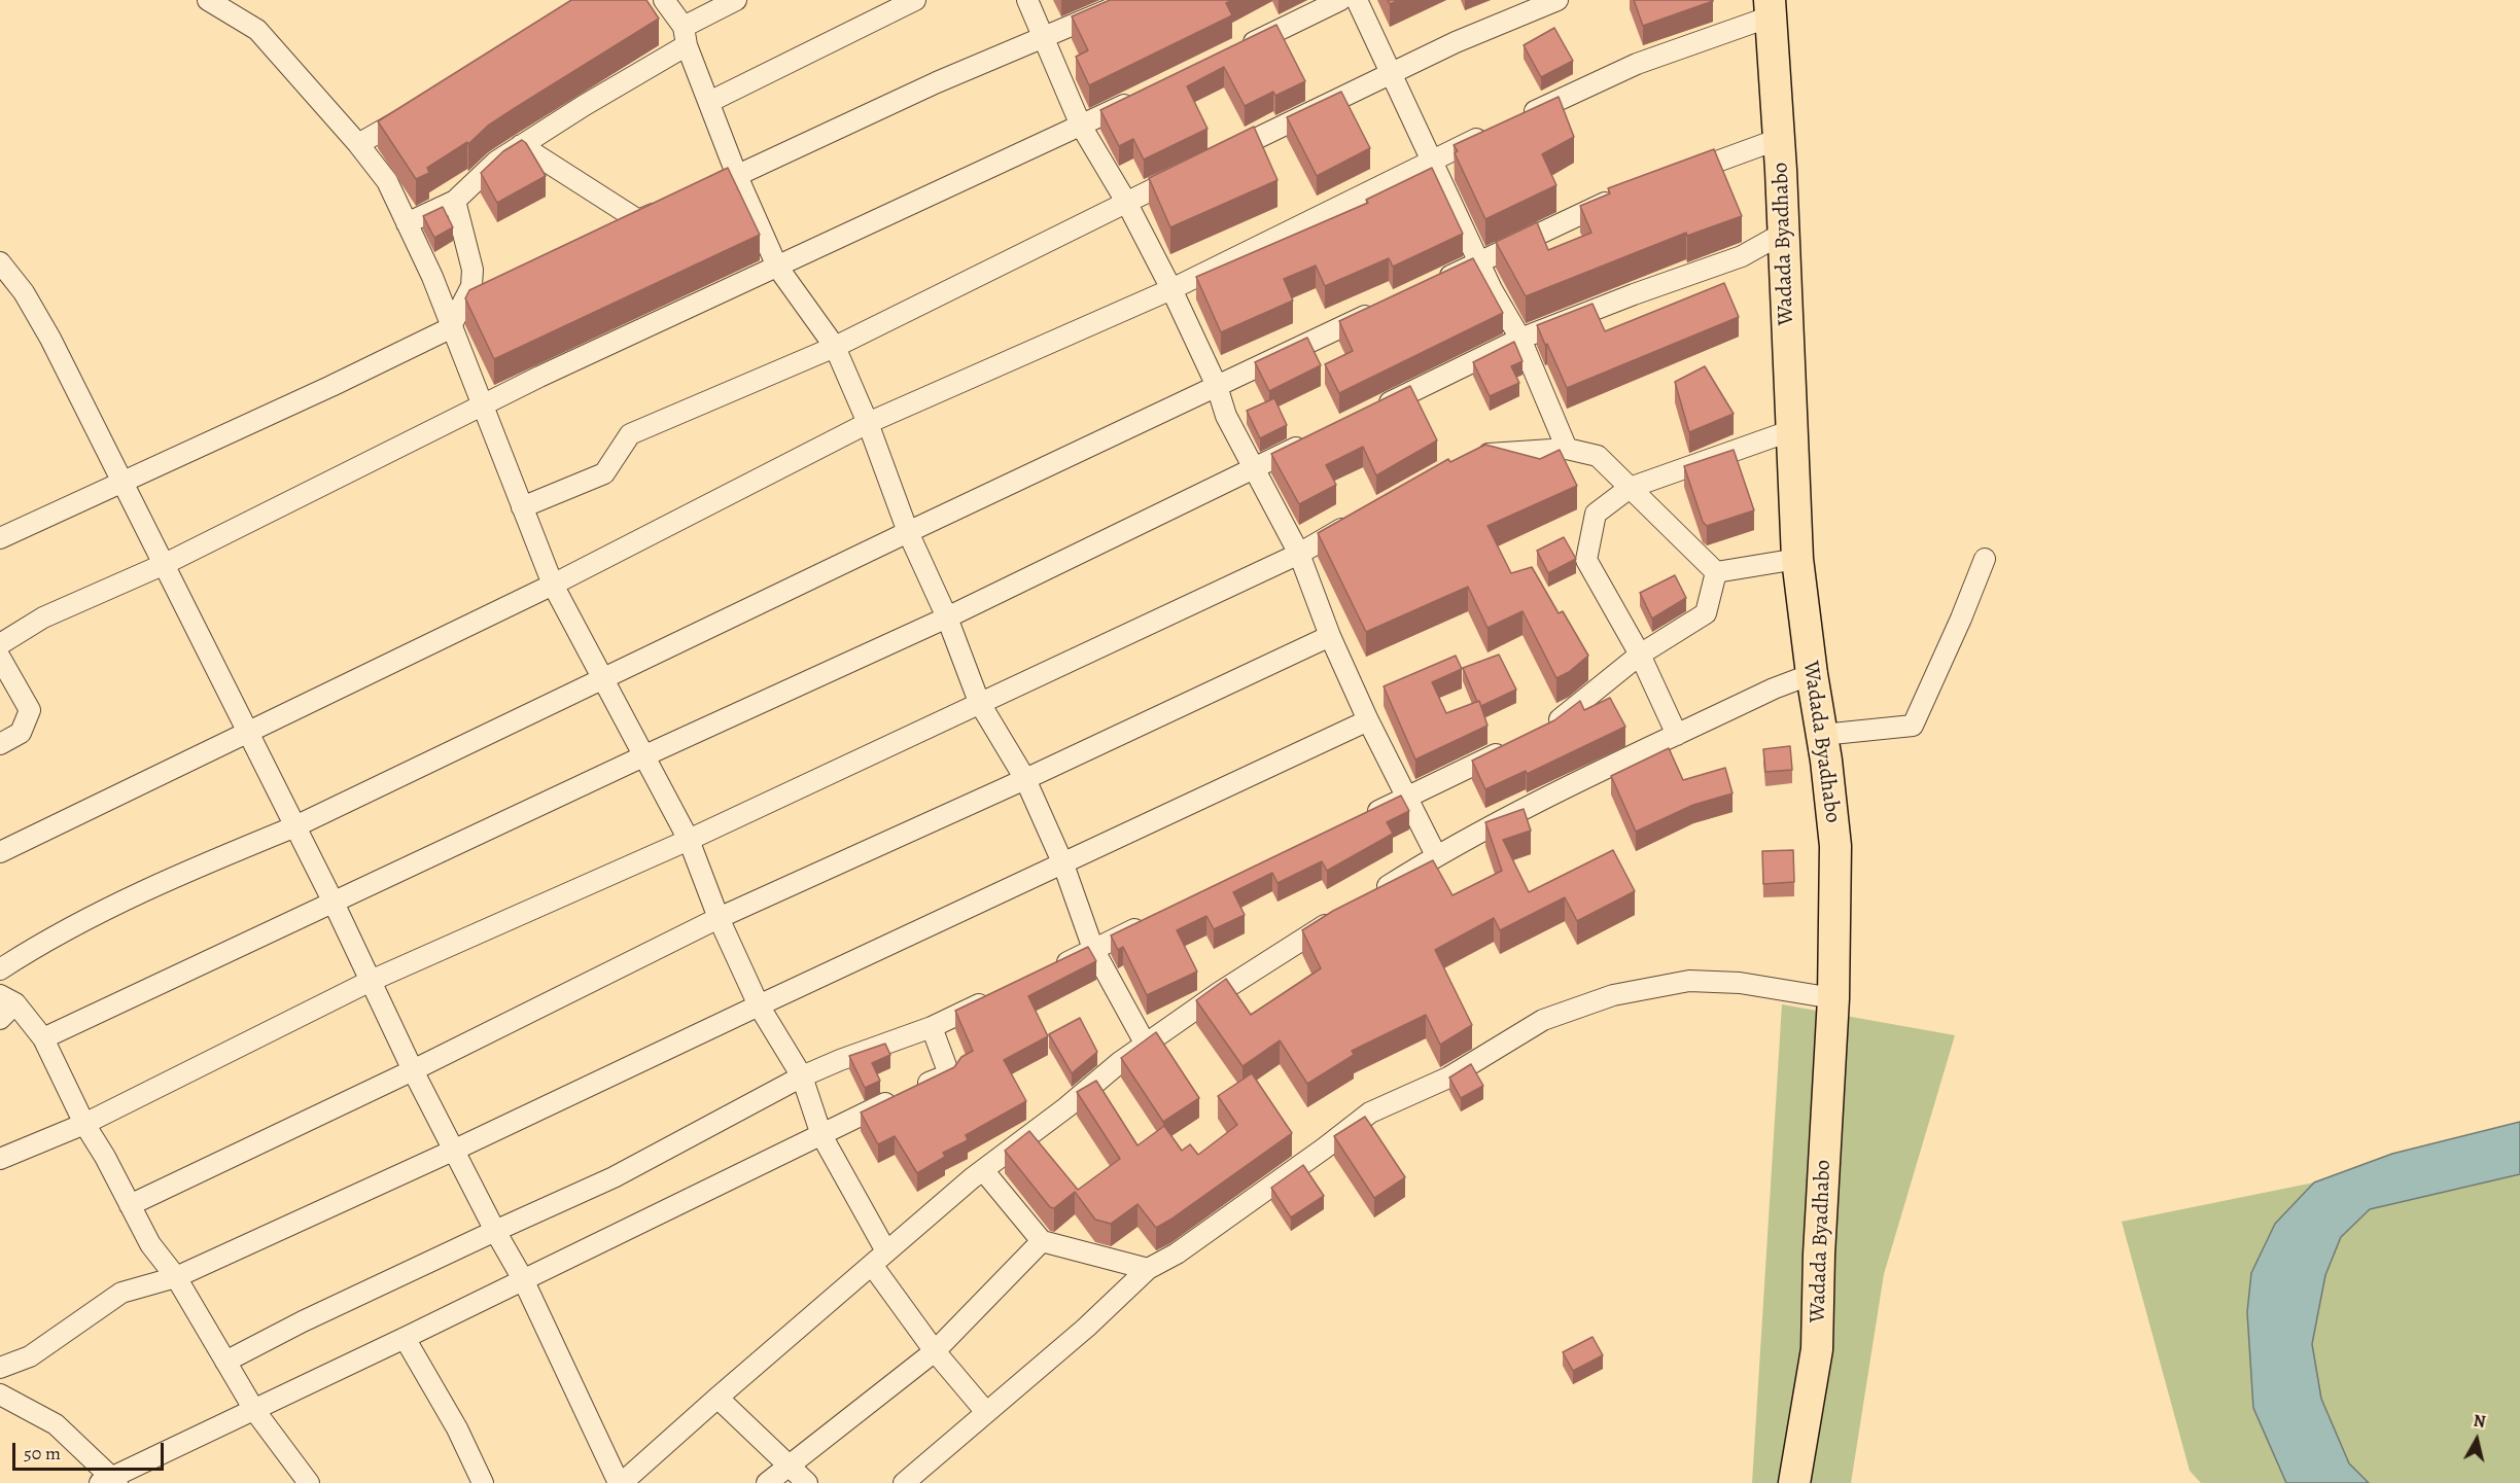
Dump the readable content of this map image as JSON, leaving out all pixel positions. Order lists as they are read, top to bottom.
{
  "streets": {
    "main road": ["Wadada Byadhabo"]
  },
  "scale_bar": "50 m",
  "north": "top"
}
